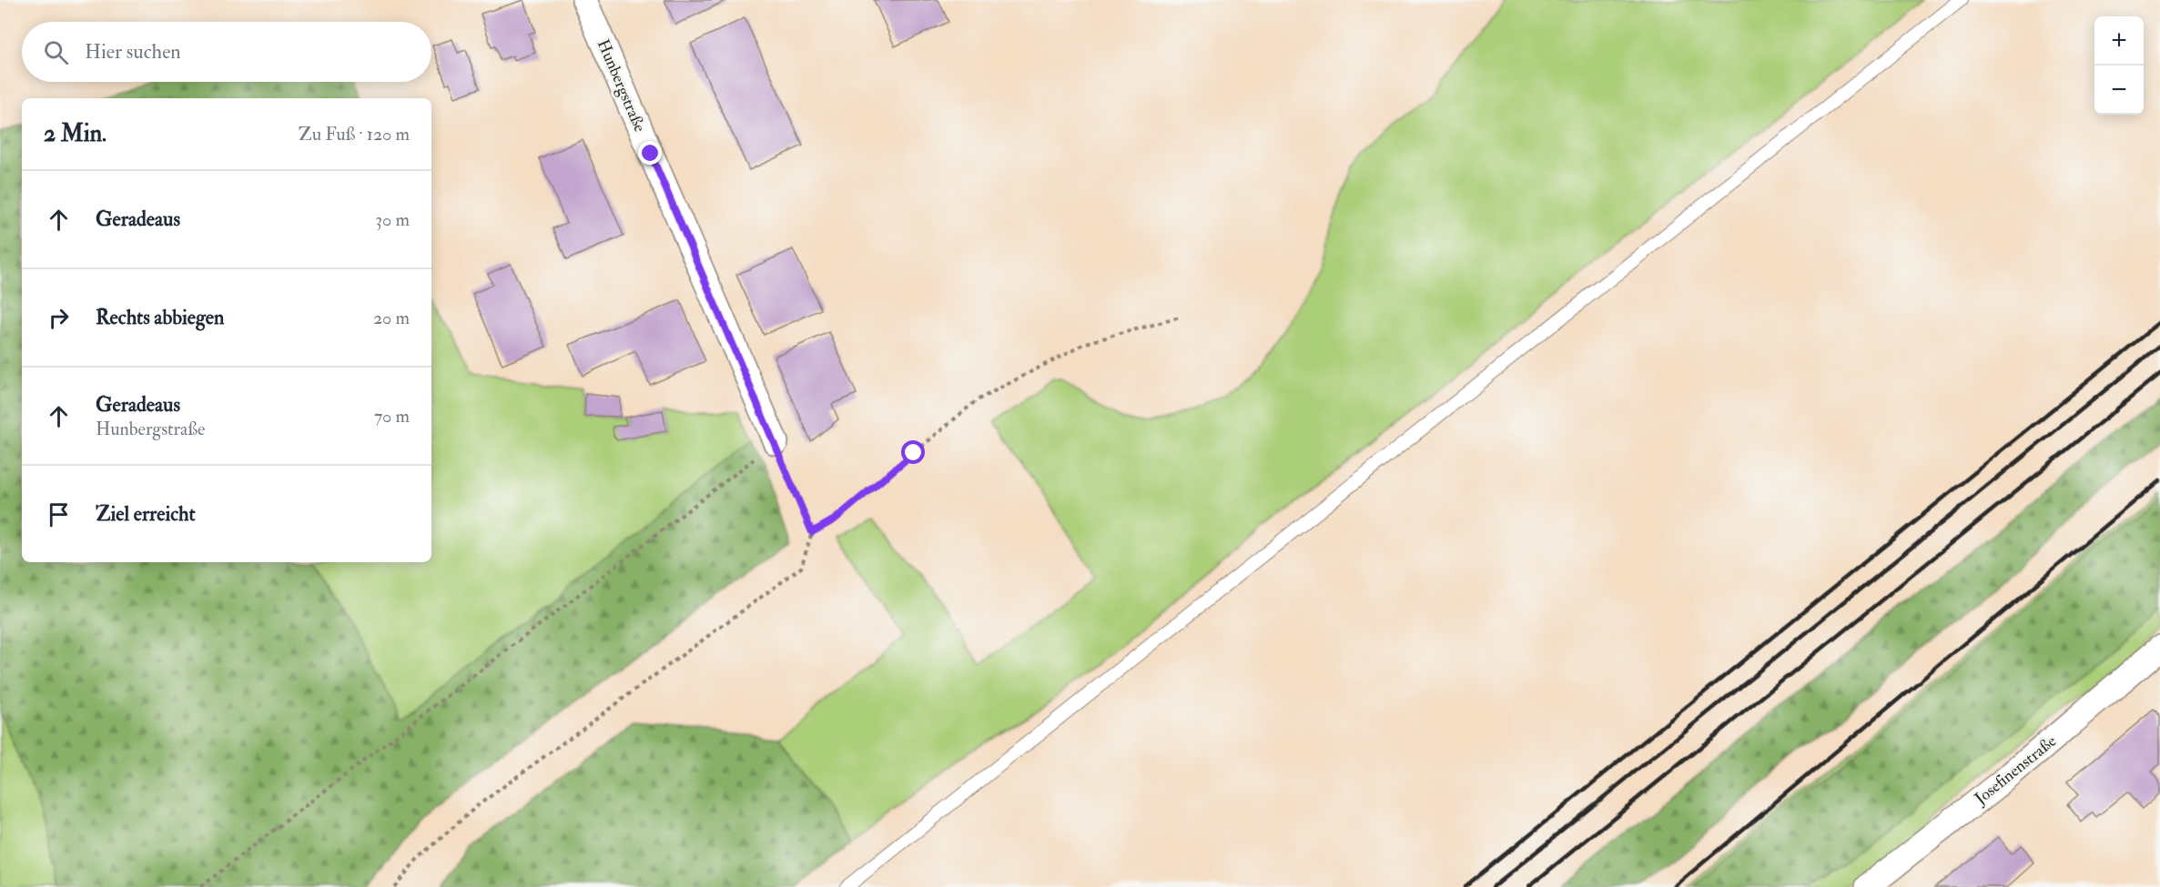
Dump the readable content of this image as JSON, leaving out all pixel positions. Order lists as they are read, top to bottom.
{
  "streets": {
    "street": ["Hunbergstraße", "Josefinenstraße"]
  },
  "page": {
    "map_buttons": ["+", "−"],
    "search": "Hier suchen",
    "heading": ["2 Min.", "Zu Fuß · 120 m"],
    "list": [
      ["Geradeaus", "30 m"],
      ["Rechts abbiegen", "20 m"],
      ["Geradeaus", "Hunbergstraße", "70 m"],
      "Ziel erreicht"
    ]
  }
}
